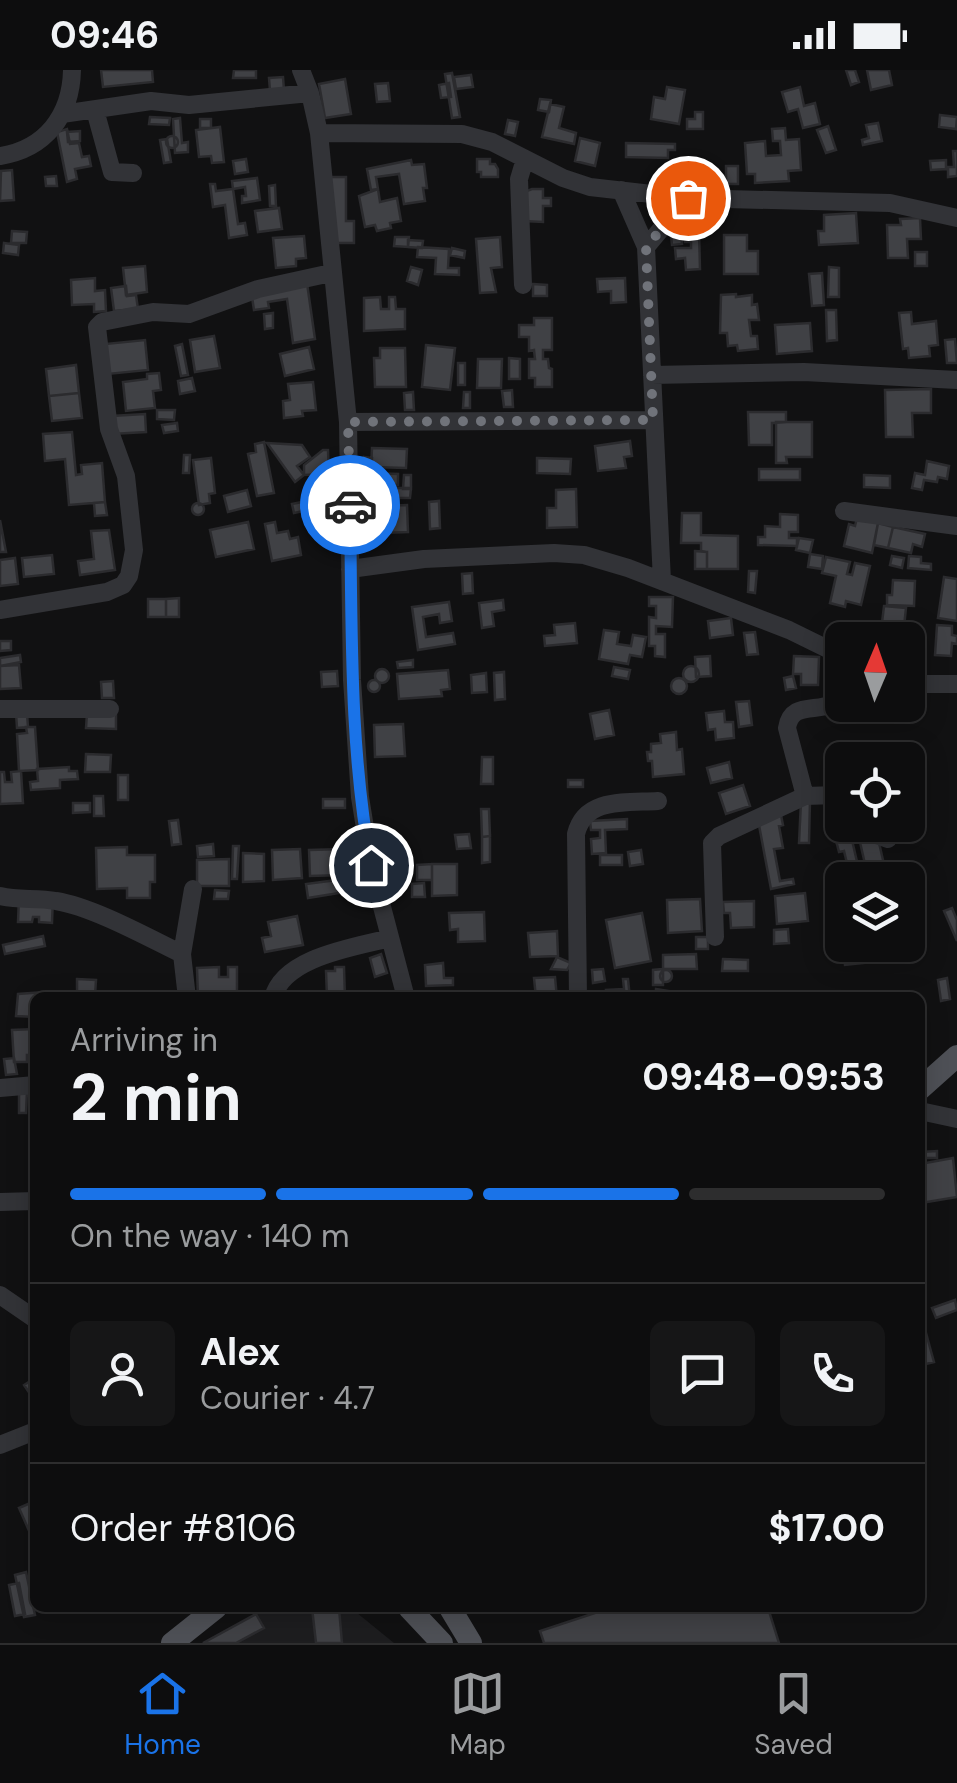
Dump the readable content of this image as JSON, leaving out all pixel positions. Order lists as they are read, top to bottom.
{
  "north": "top",
  "page": {
    "status": "09:46",
    "heading": ["2 min", "Arriving in", "09:48–09:53"],
    "panel": [
      "Alex",
      "Courier · 4.7",
      "Order #8106",
      "$17.00"
    ],
    "bar": "On the way · 140 m",
    "tabs": ["Home", "Map", "Saved"]
  }
}
